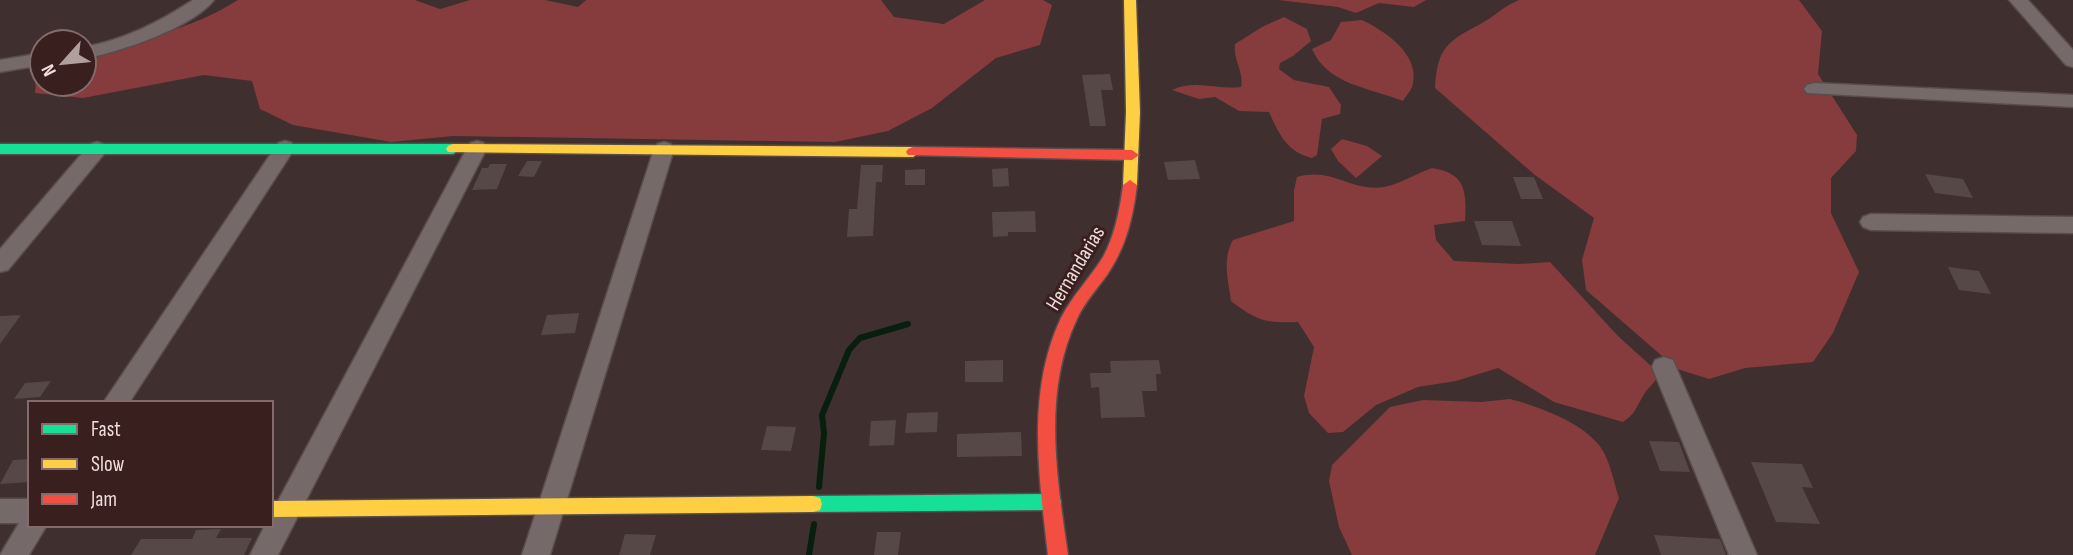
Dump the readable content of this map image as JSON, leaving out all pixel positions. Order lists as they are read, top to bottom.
{
  "streets": {
    "street": ["Hernandarias"]
  },
  "legend": ["Fast", "Slow", "Jam"],
  "north": "bottom left"
}
